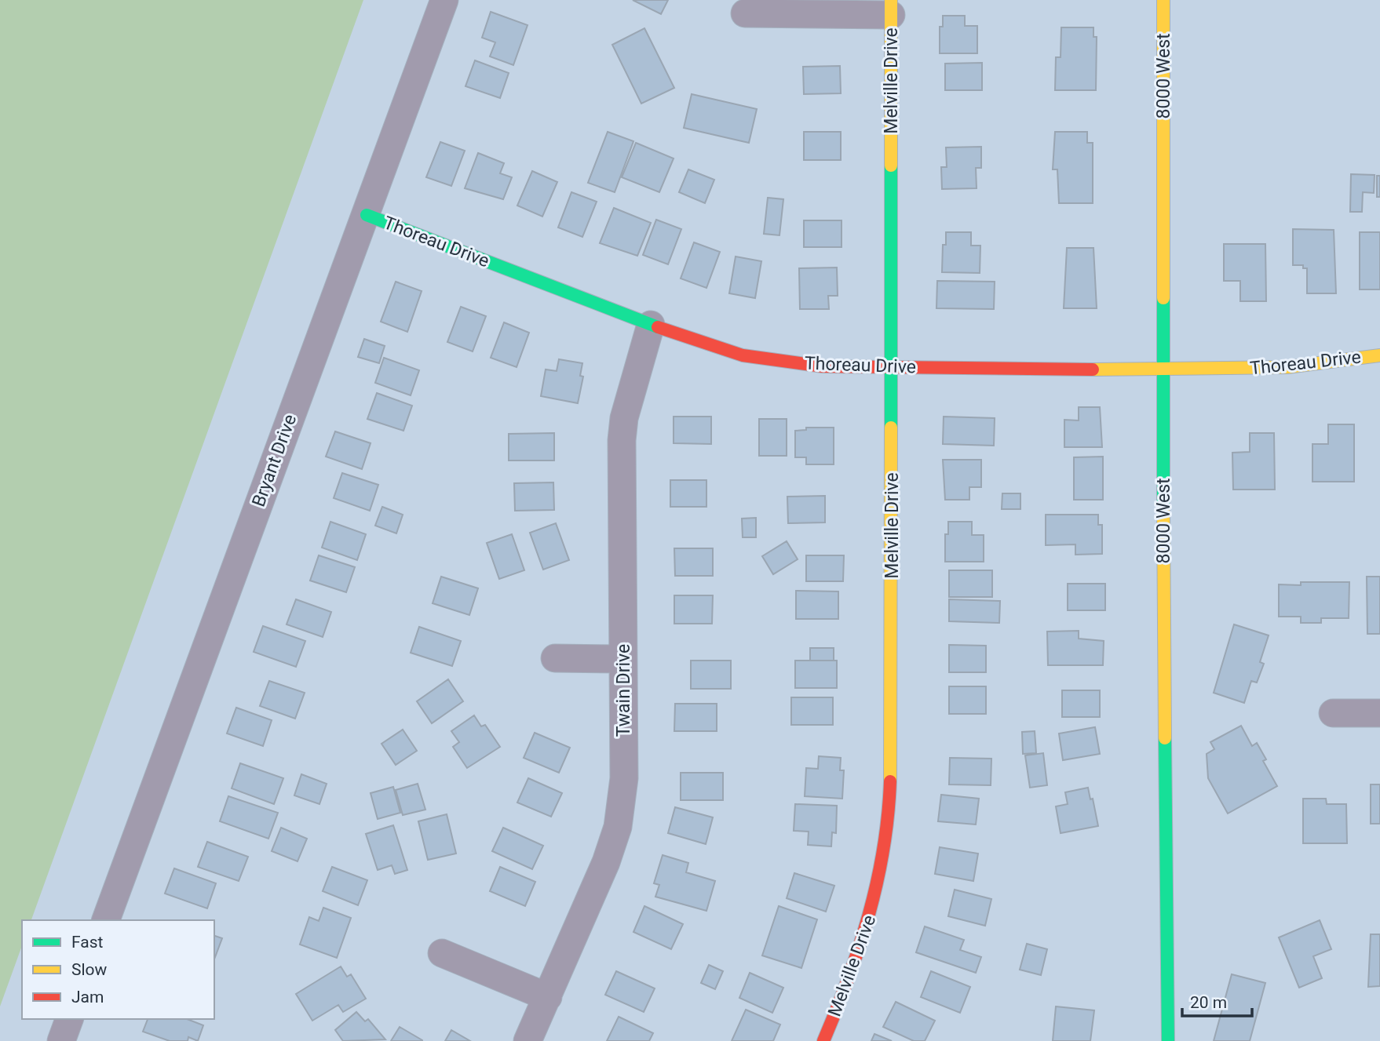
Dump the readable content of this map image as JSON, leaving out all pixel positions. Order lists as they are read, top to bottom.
{
  "streets": {
    "street": [
      "8000 West",
      "Melville Drive",
      "Thoreau Drive",
      "Bryant Drive",
      "Twain Drive"
    ]
  },
  "crossings": [
    ["8000 West", "Thoreau Drive"],
    ["Melville Drive", "Thoreau Drive"],
    ["Thoreau Drive", "Bryant Drive"],
    ["Thoreau Drive", "Twain Drive"]
  ],
  "legend": ["Fast", "Slow", "Jam"],
  "scale_bar": "20 m"
}
